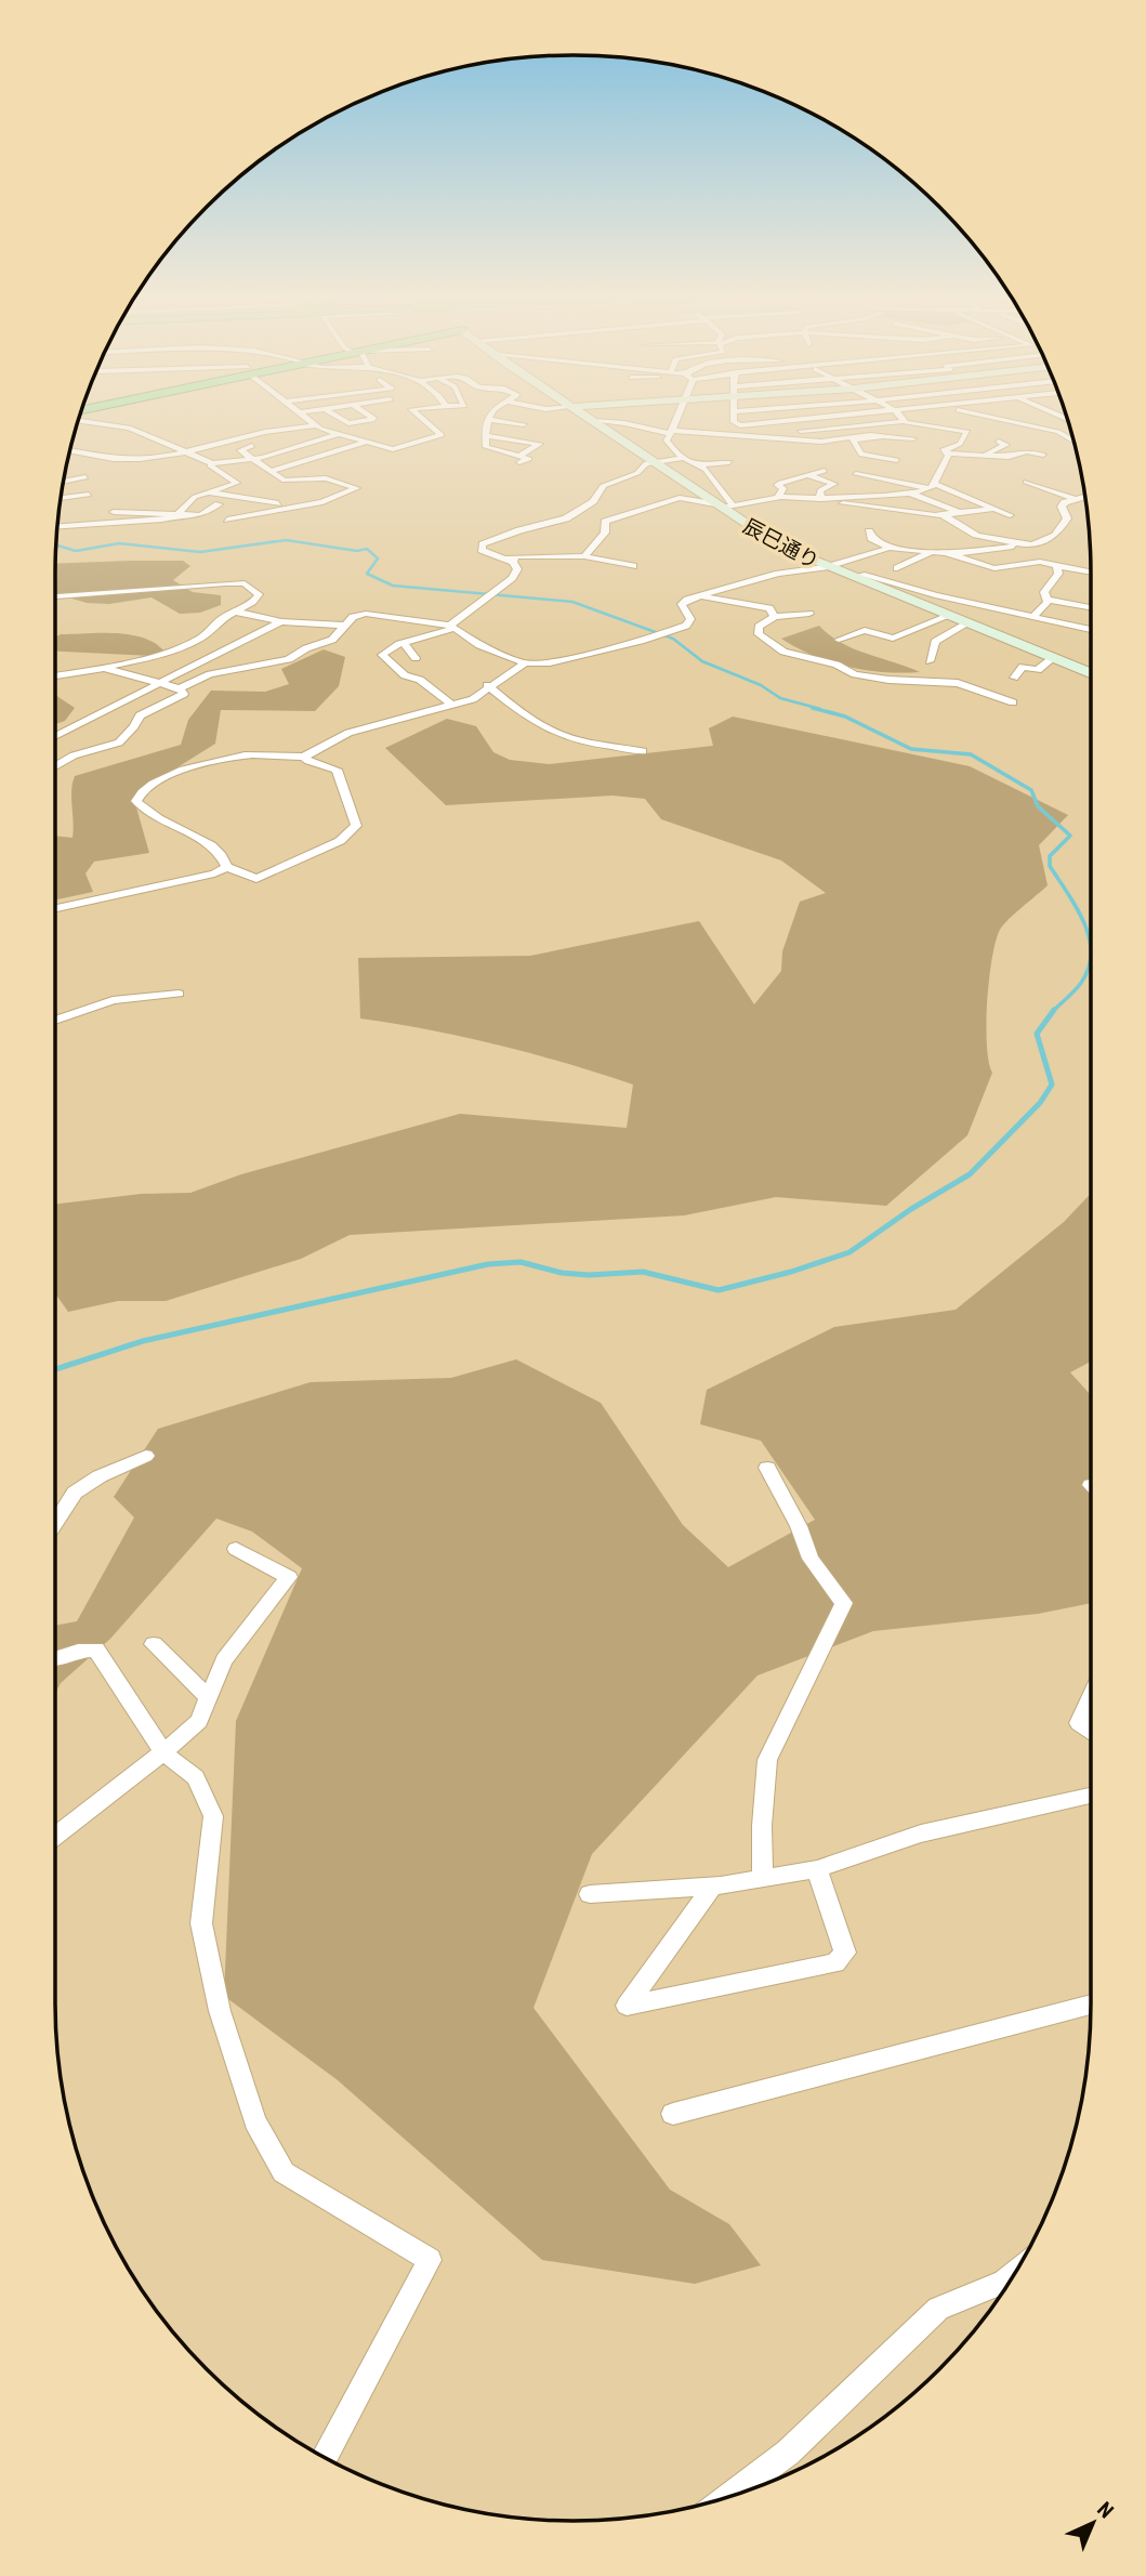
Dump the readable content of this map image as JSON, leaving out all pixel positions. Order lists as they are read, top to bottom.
{
  "streets": {
    "street": ["辰巳通り"]
  },
  "north": "top right"
}
